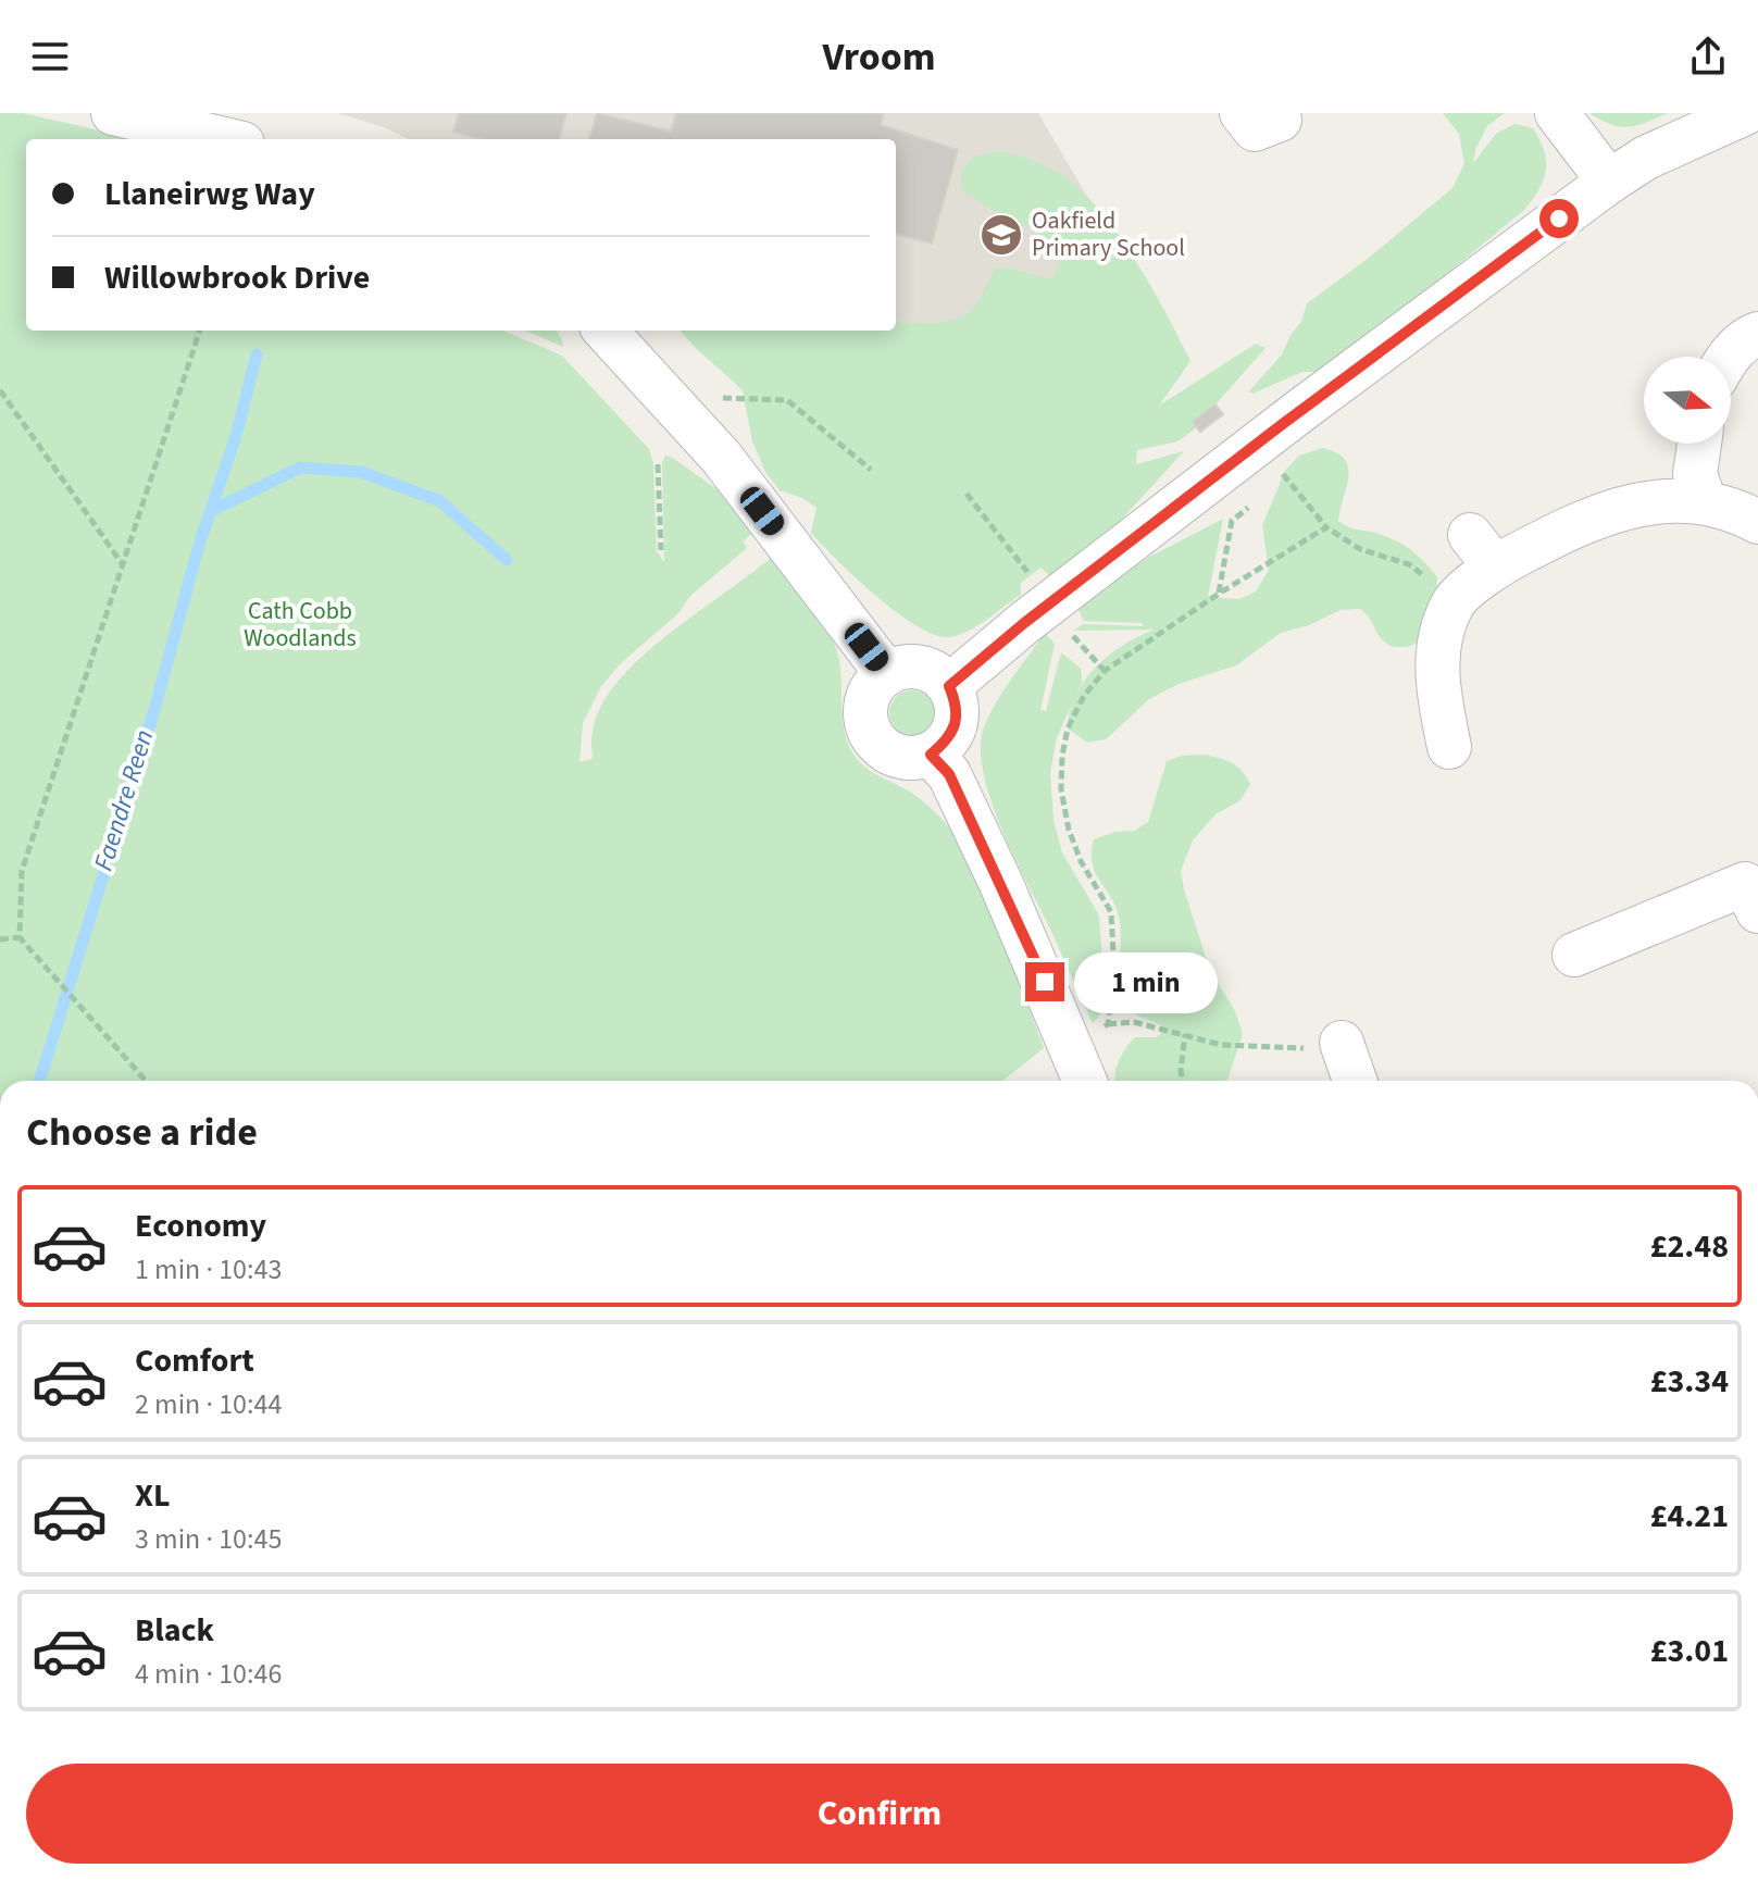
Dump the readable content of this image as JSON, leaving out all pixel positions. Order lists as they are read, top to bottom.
{
  "water": ["Faendre Reen"],
  "parks": ["Cath Cobb Woodlands"],
  "places": {
    "school or university": ["Oakfield Primary School"]
  },
  "north": "right",
  "page": {
    "header": "Vroom",
    "banner": ["Llaneirwg Way", "Willowbrook Drive"],
    "bubble": "1 min",
    "heading": "Choose a ride",
    "list": [
      {
        "name": "Economy",
        "note": "1 min · 10:43",
        "value": "£2.48"
      },
      {
        "name": "Comfort",
        "note": "2 min · 10:44",
        "value": "£3.34"
      },
      {
        "name": "XL",
        "note": "3 min · 10:45",
        "value": "£4.21"
      },
      {
        "name": "Black",
        "note": "4 min · 10:46",
        "value": "£3.01"
      }
    ],
    "buttons": "Confirm"
  }
}
